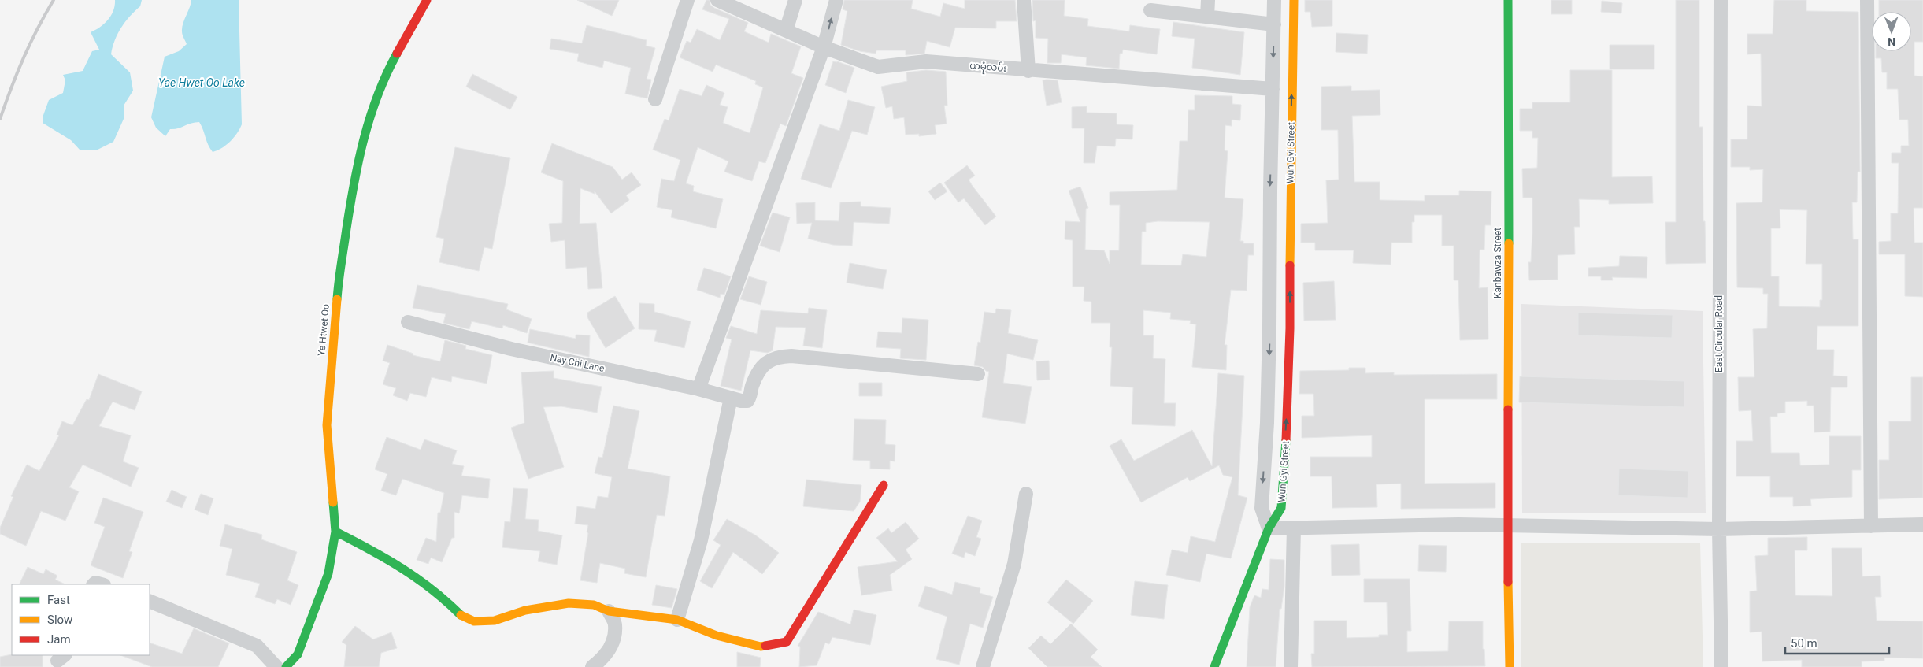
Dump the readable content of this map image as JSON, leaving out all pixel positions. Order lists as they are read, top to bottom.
{
  "streets": {
    "street": [
      "ယမုံလမ်း",
      "Wun Gyi Street",
      "Kanbawza Street",
      "Ye Htwet Oo",
      "East Circular Road",
      "Nay Chi Lane"
    ]
  },
  "crossings": [
    ["ယမုံလမ်း", "Wun Gyi Street"]
  ],
  "water": ["Yae Hwet Oo Lake"],
  "legend": ["Fast", "Slow", "Jam"],
  "scale_bar": "50 m",
  "north": "bottom"
}
